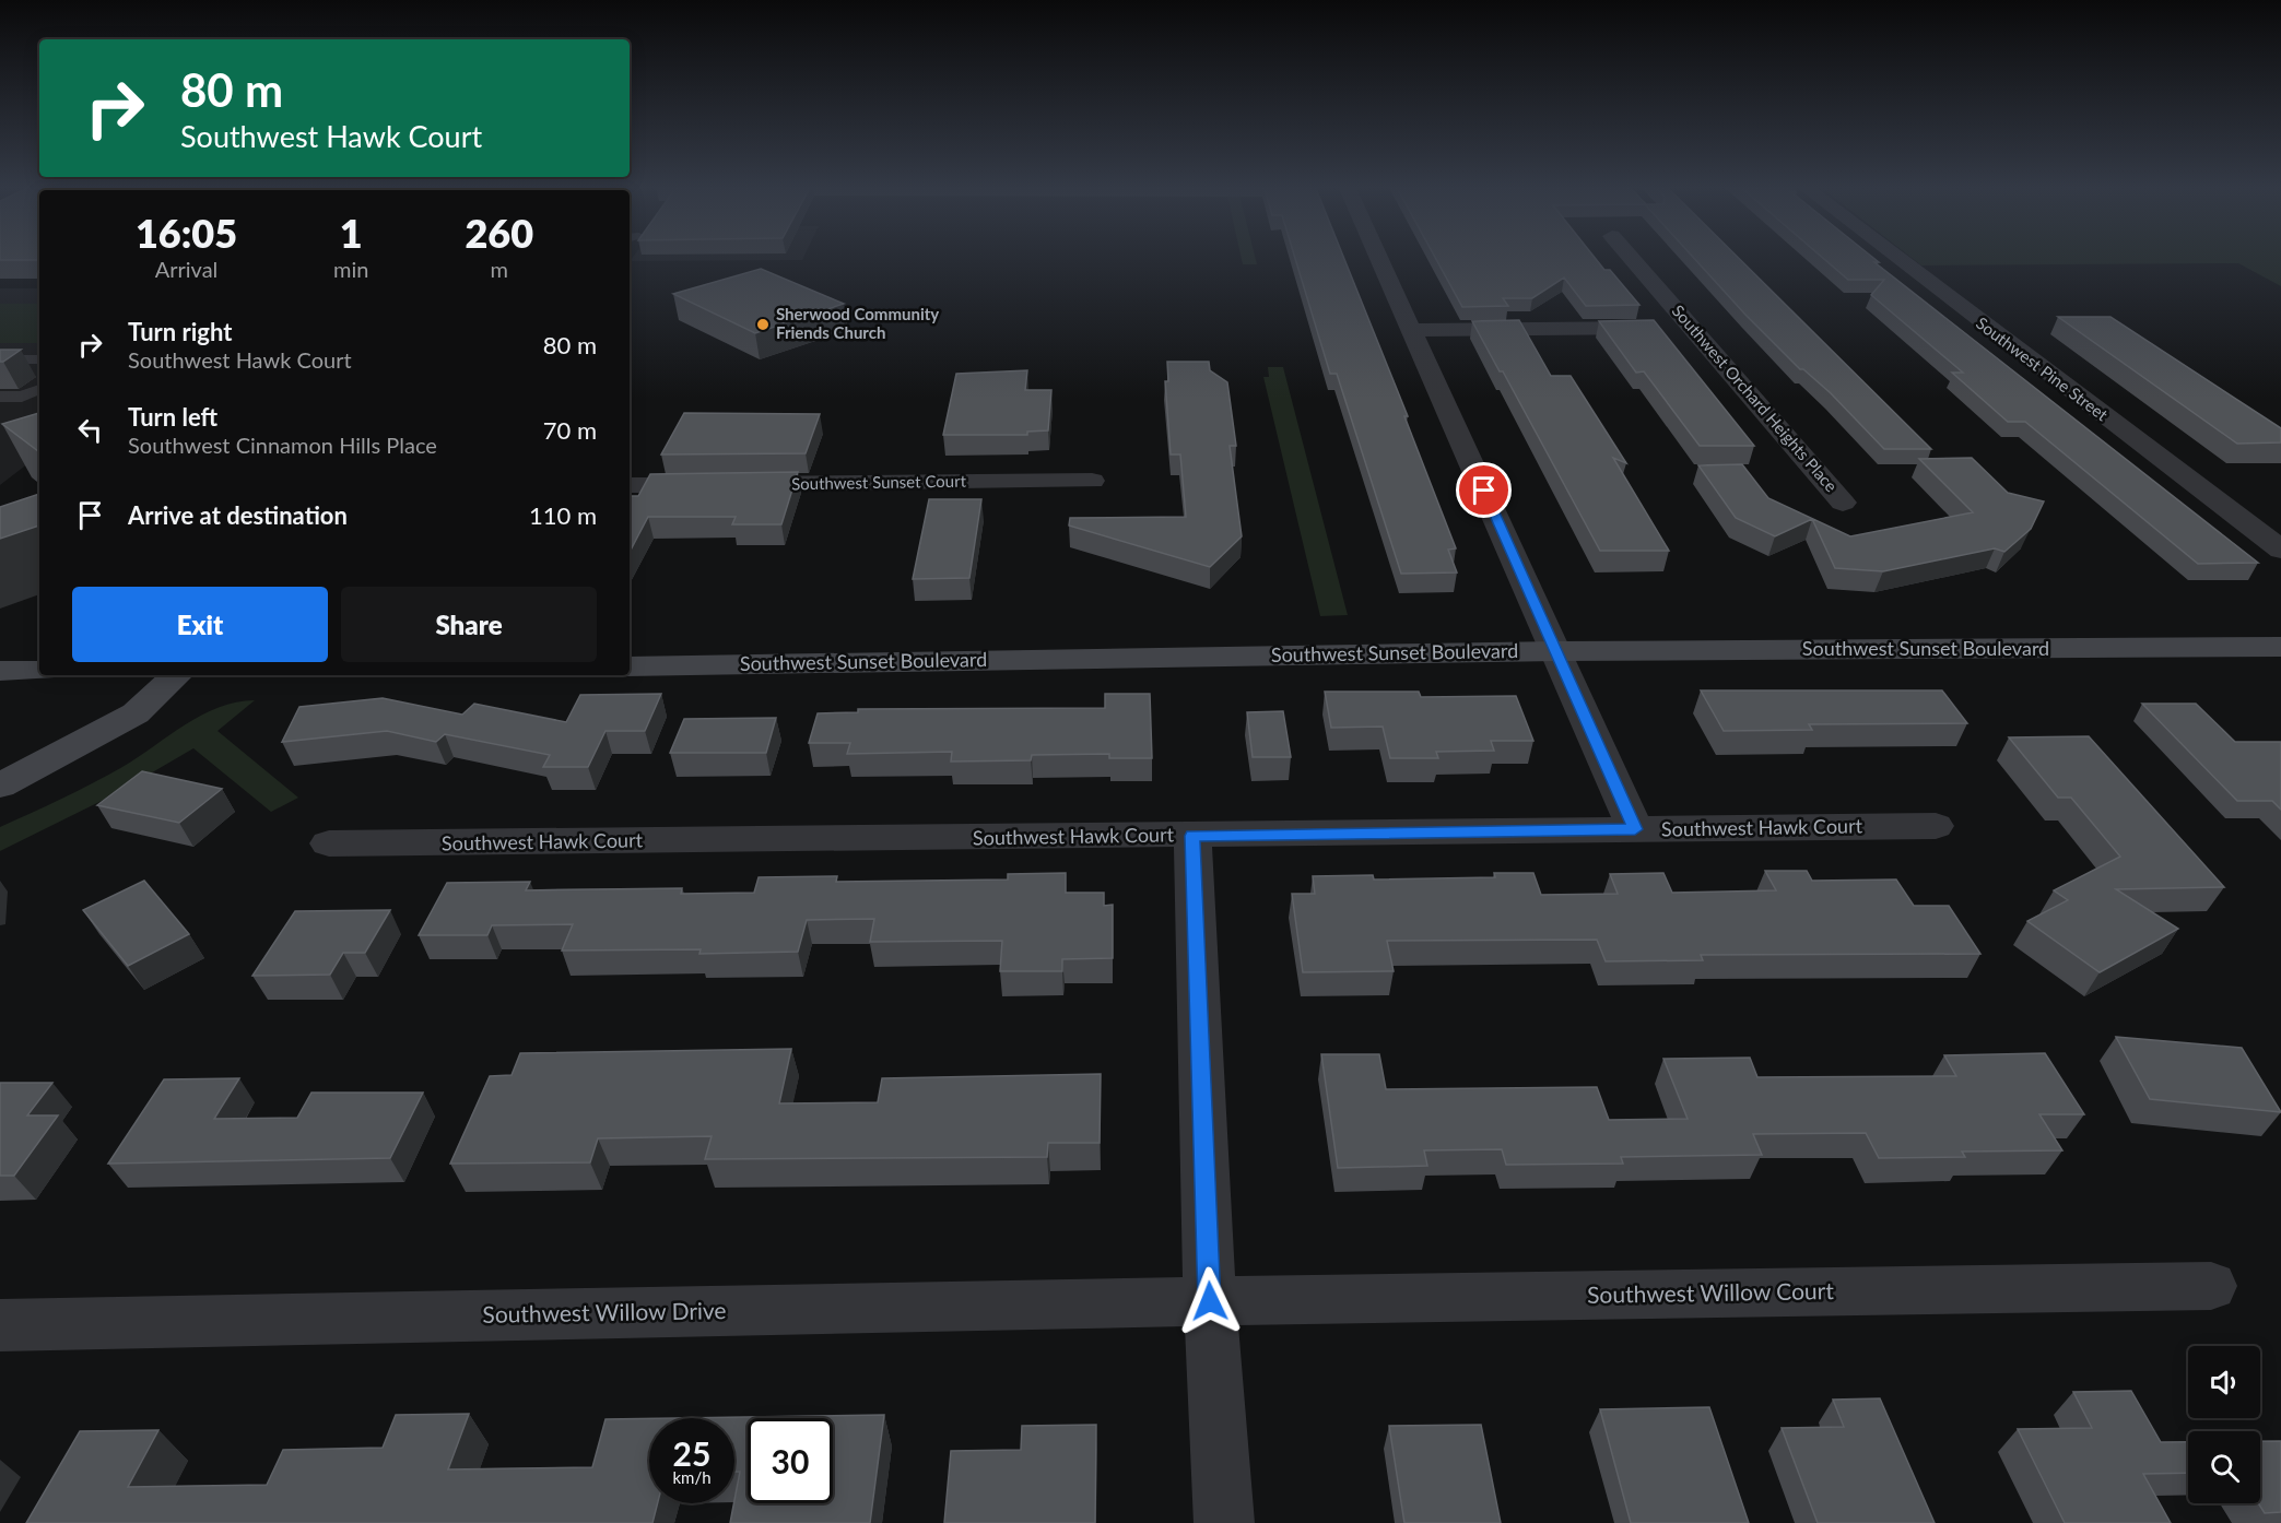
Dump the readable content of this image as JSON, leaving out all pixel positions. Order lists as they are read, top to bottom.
{
  "streets": {
    "main road": ["Southwest Sunset Boulevard"],
    "street": [
      "Southwest Pine Street",
      "Southwest Orchard Heights Place",
      "Southwest Sunset Court",
      "Southwest Hawk Court",
      "Southwest Willow Court",
      "Southwest Willow Drive"
    ]
  },
  "crossings": [
    ["Southwest Willow Court", "Southwest Willow Drive"]
  ],
  "places": ["Sherwood Community Friends Church"],
  "page": {
    "turn": ["80 m", "Southwest Hawk Court"],
    "eta": [
      "16:05",
      "Arrival",
      "1",
      "min",
      "260",
      "m"
    ],
    "list": [
      {
        "name": "Turn right",
        "note": "Southwest Hawk Court",
        "value": "80 m"
      },
      {
        "name": "Turn left",
        "note": "Southwest Cinnamon Hills Place",
        "value": "70 m"
      },
      {
        "name": "Arrive at destination",
        "value": "110 m"
      }
    ],
    "buttons": ["Exit", "Share"],
    "speed": "25 km/h",
    "limit": "30"
  }
}
